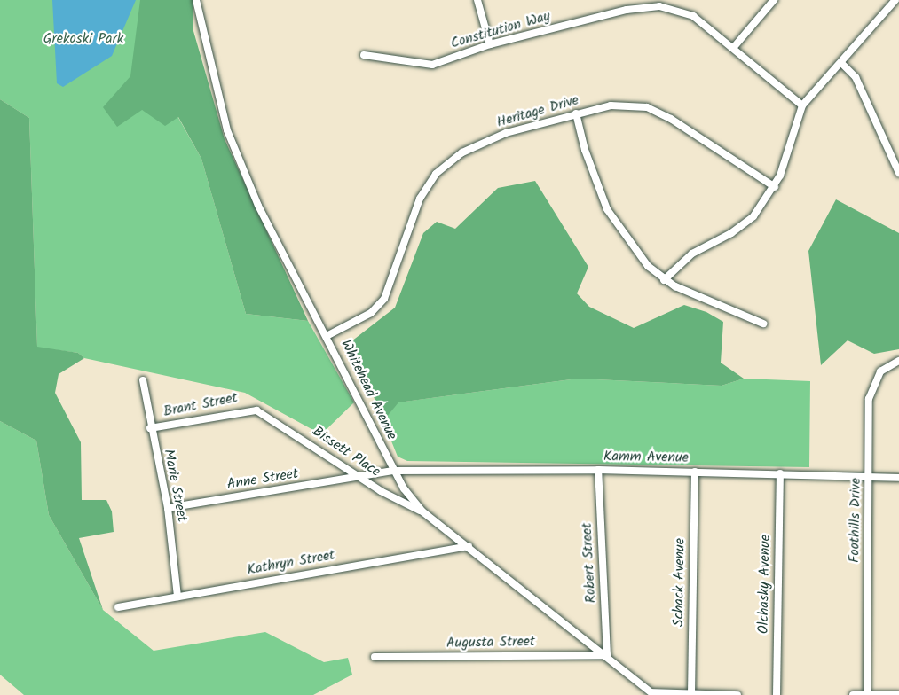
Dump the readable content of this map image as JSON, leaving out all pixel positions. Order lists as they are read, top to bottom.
{
  "streets": {
    "street": [
      "Constitution Way",
      "Heritage Drive",
      "Whitehead Avenue",
      "Brant Street",
      "Bissett Place",
      "Kamm Avenue",
      "Anne Street",
      "Marie Street",
      "Foothills Drive",
      "Kathryn Street",
      "Robert Street",
      "Schack Avenue",
      "Olchasky Avenue",
      "Augusta Street"
    ]
  },
  "crossings": [
    ["Heritage Drive", "Whitehead Avenue"],
    ["Whitehead Avenue", "Bissett Place"],
    ["Whitehead Avenue", "Kamm Avenue"],
    ["Whitehead Avenue", "Kathryn Street"],
    ["Whitehead Avenue", "Robert Street"],
    ["Whitehead Avenue", "Augusta Street"],
    ["Brant Street", "Bissett Place"],
    ["Brant Street", "Marie Street"],
    ["Bissett Place", "Kamm Avenue"],
    ["Bissett Place", "Anne Street"],
    ["Kamm Avenue", "Anne Street"],
    ["Kamm Avenue", "Foothills Drive"],
    ["Kamm Avenue", "Robert Street"],
    ["Kamm Avenue", "Schack Avenue"],
    ["Kamm Avenue", "Olchasky Avenue"],
    ["Anne Street", "Marie Street"],
    ["Marie Street", "Kathryn Street"],
    ["Robert Street", "Augusta Street"]
  ],
  "parks": ["Grekoski Park"]
}
